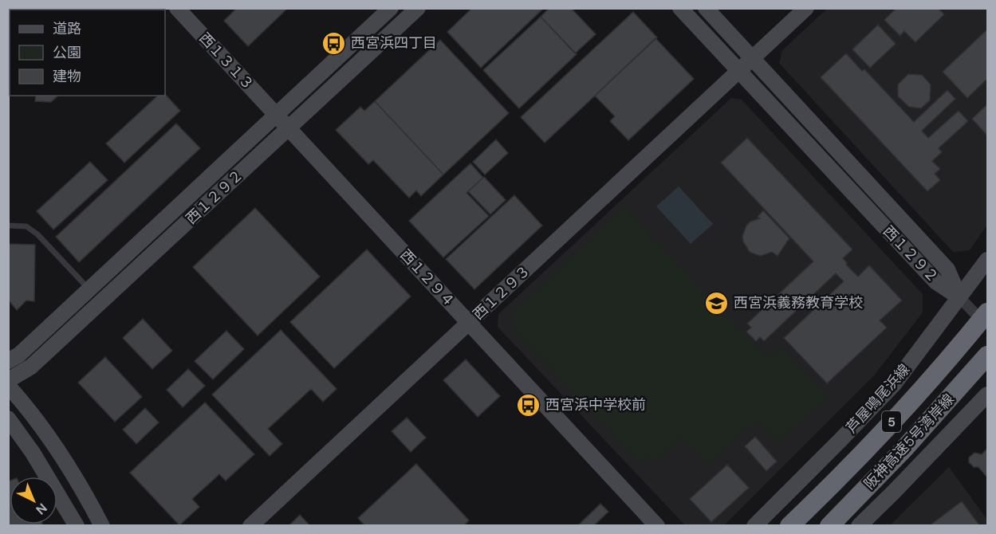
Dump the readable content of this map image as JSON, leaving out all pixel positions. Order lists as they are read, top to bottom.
{
  "streets": {
    "highway": ["5", "阪神高速5号湾岸線"],
    "street": [
      "西１３１３",
      "西１２９２",
      "西１２９４",
      "西１２９３",
      "芦屋鳴尾浜線"
    ]
  },
  "crossings": [
    ["西１３１３", "西１２９２"],
    ["西１３１３", "西１２９４"],
    ["西１２９２", "西１２９４"],
    ["西１２９２", "西１２９３"],
    ["西１２９２", "芦屋鳴尾浜線"],
    ["西１２９４", "西１２９３"]
  ],
  "places": {
    "bus stop": ["西宮浜四丁目", "西宮浜中学校前"],
    "school or university": ["西宮浜義務教育学校"]
  },
  "legend": ["道路", "公園", "建物"],
  "north": "bottom right"
}
